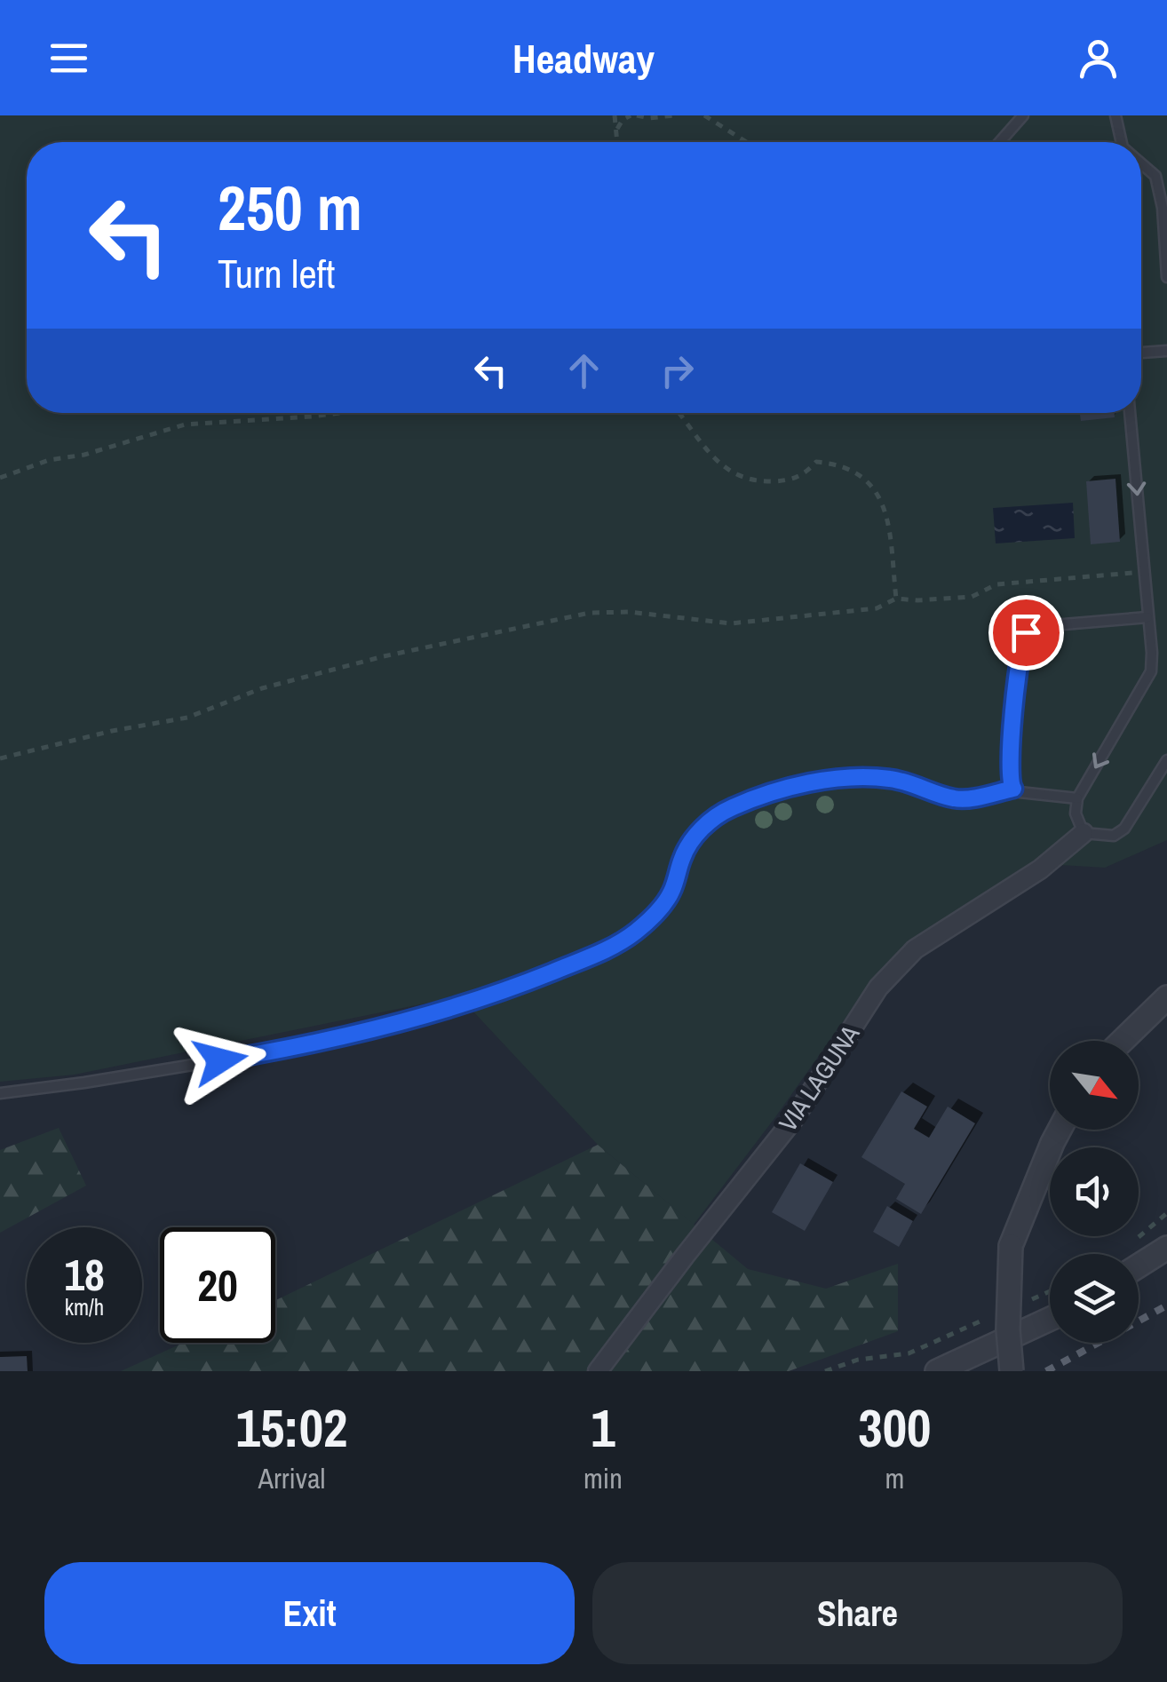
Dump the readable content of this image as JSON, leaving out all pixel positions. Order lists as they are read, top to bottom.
{
  "streets": {
    "street": ["VIA LAGUNA"]
  },
  "north": "bottom right",
  "page": {
    "header": "Headway",
    "turn": ["250 m", "Turn left"],
    "speed": "18 km/h",
    "limit": "20",
    "eta": [
      "15:02",
      "Arrival",
      "1",
      "min",
      "300",
      "m"
    ],
    "buttons": ["Exit", "Share"]
  }
}
